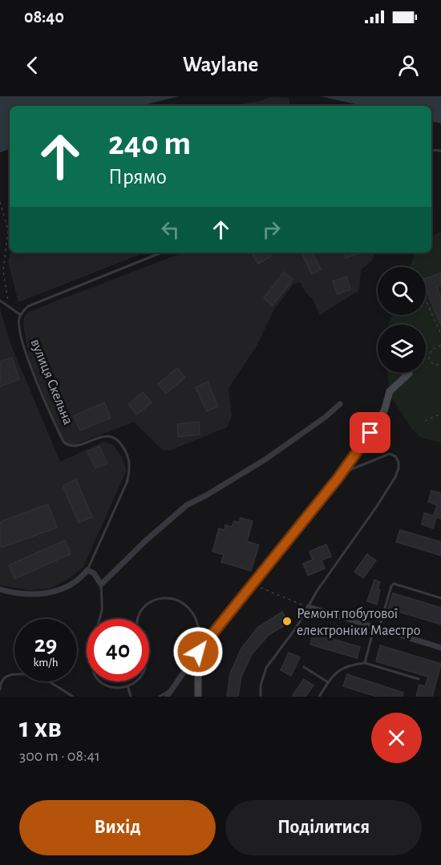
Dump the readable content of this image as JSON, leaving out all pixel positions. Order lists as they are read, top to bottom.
{
  "streets": {
    "street": ["вулиця Скельна"]
  },
  "places": ["Ремонт побутової електроніки Маестро"],
  "page": {
    "status": "08:40",
    "header": "Waylane",
    "turn": ["240 m", "Прямо"],
    "speed": "29 km/h",
    "limit": "40",
    "heading": ["1 хв", "300 m · 08:41"],
    "buttons": ["Вихід", "Поділитися"]
  }
}
